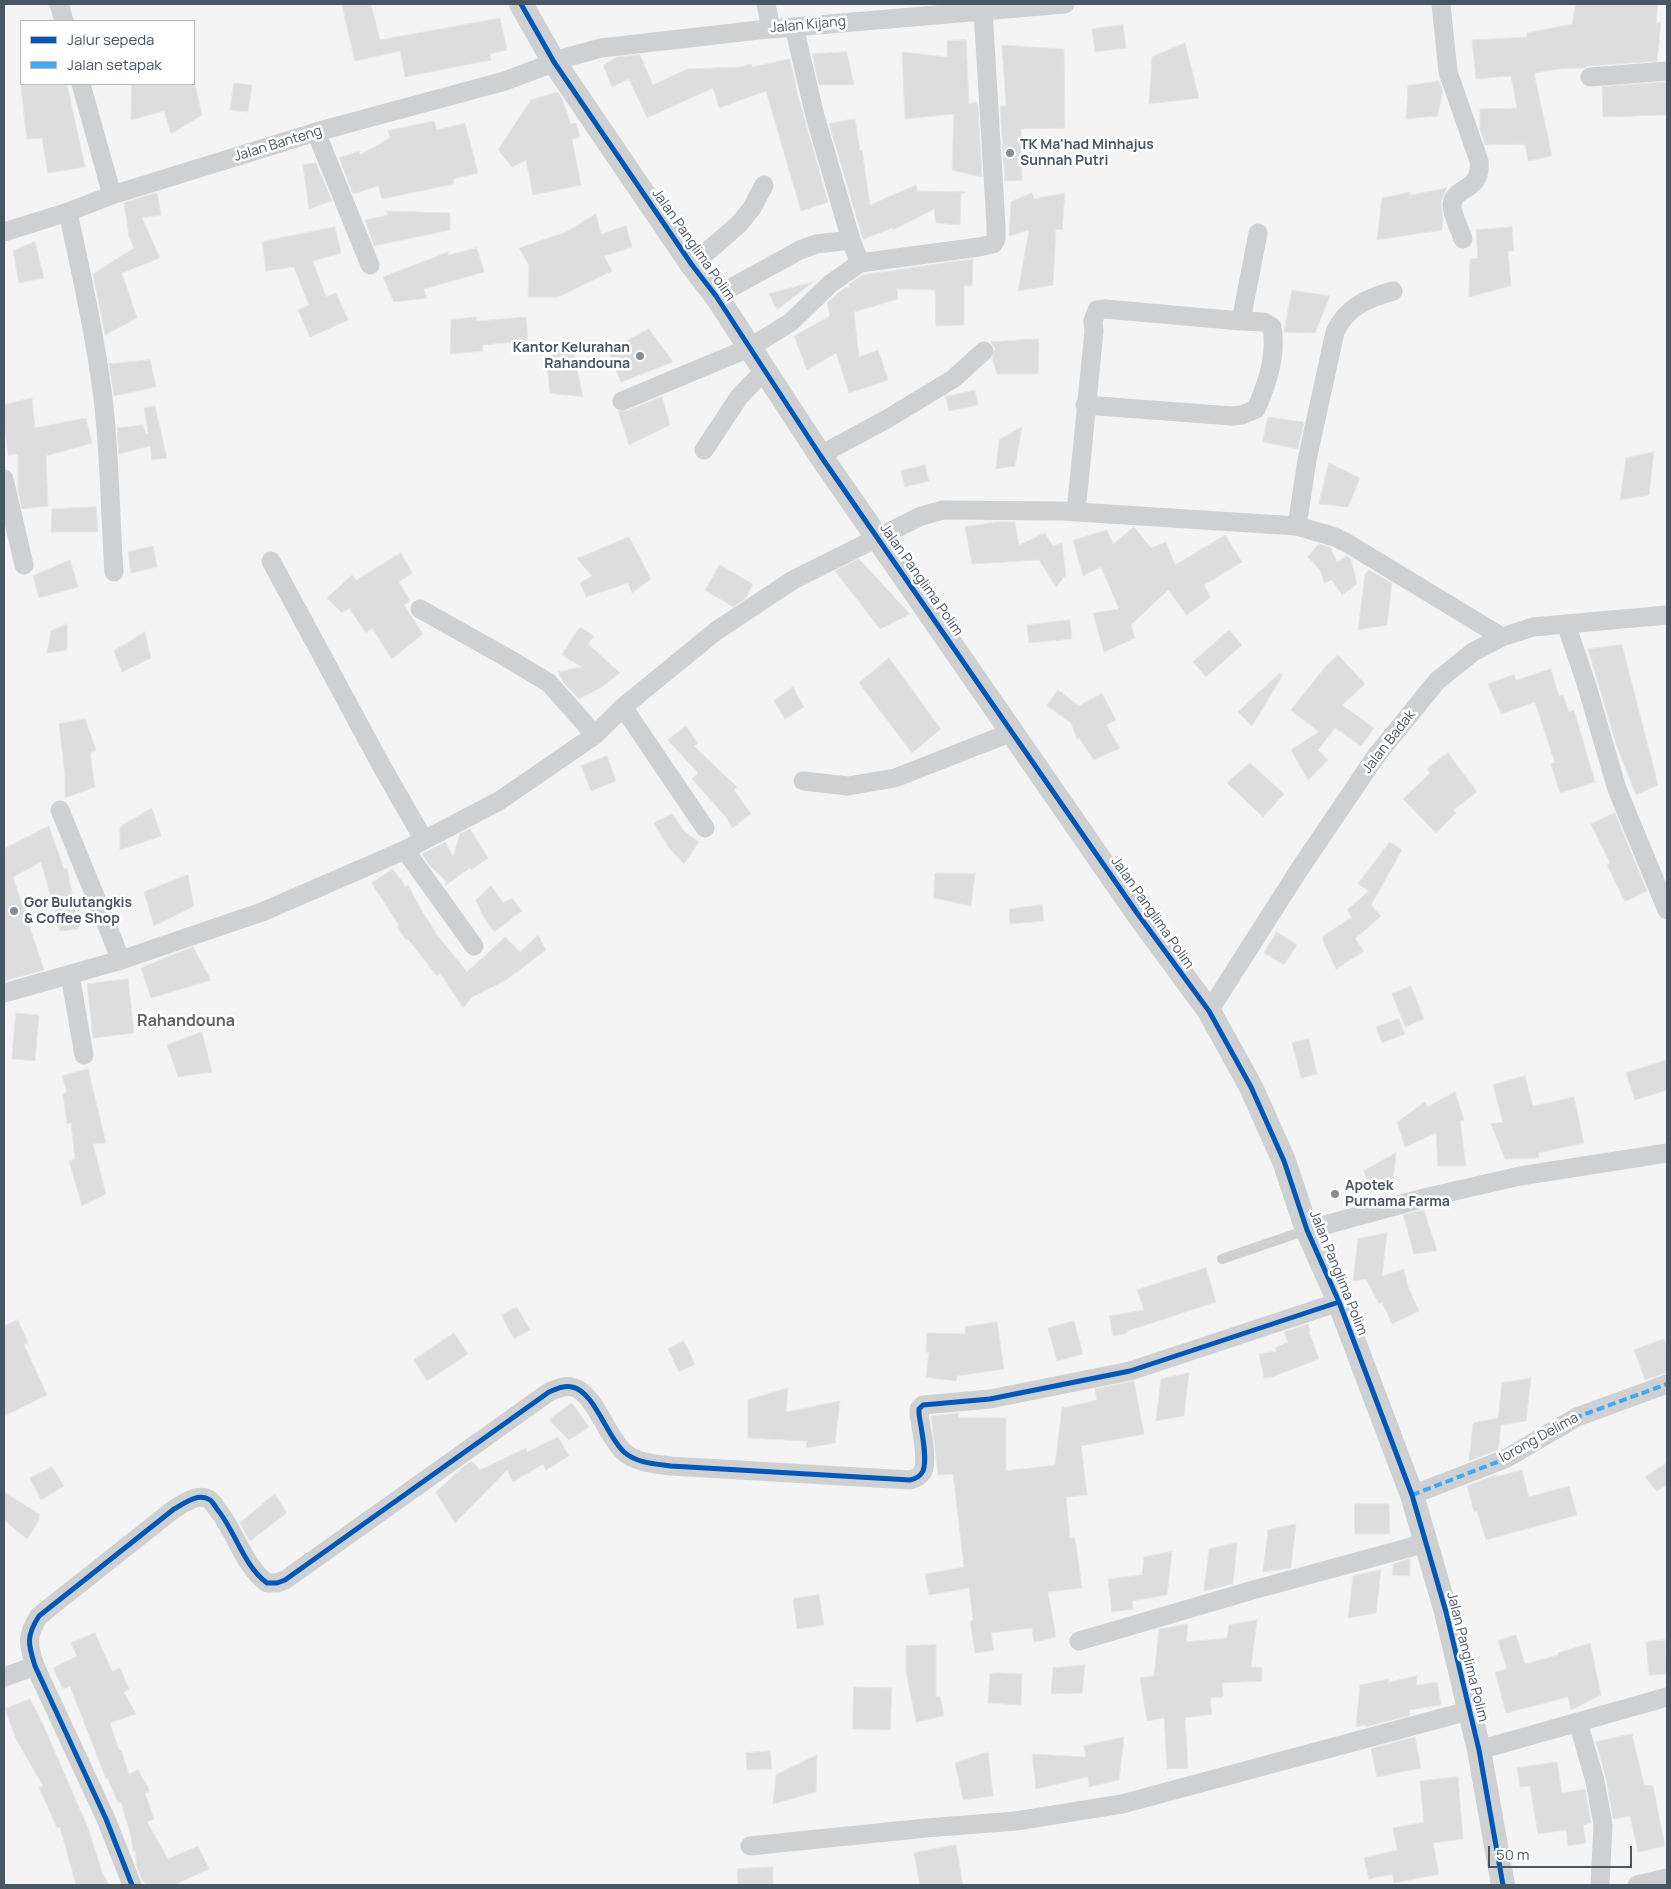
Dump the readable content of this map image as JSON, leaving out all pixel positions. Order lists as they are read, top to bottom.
{
  "streets": {
    "street": [
      "Jalan Kijang",
      "Jalan Banteng",
      "Jalan Panglima Polim",
      "Jalan Badak",
      "lorong Delima"
    ]
  },
  "crossings": [
    ["Jalan Kijang", "Jalan Banteng"],
    ["Jalan Kijang", "Jalan Panglima Polim"],
    ["Jalan Banteng", "Jalan Panglima Polim"],
    ["Jalan Panglima Polim", "Jalan Badak"],
    ["Jalan Panglima Polim", "lorong Delima"]
  ],
  "districts": ["Rahandouna"],
  "places": [
    "TK Ma'had Minhajus Sunnah Putri",
    "Kantor Kelurahan Rahandouna",
    "Gor Bulutangkis & Coffee Shop",
    "Apotek Purnama Farma"
  ],
  "legend": ["Jalur sepeda", "Jalan setapak"],
  "scale_bar": "50 m"
}
